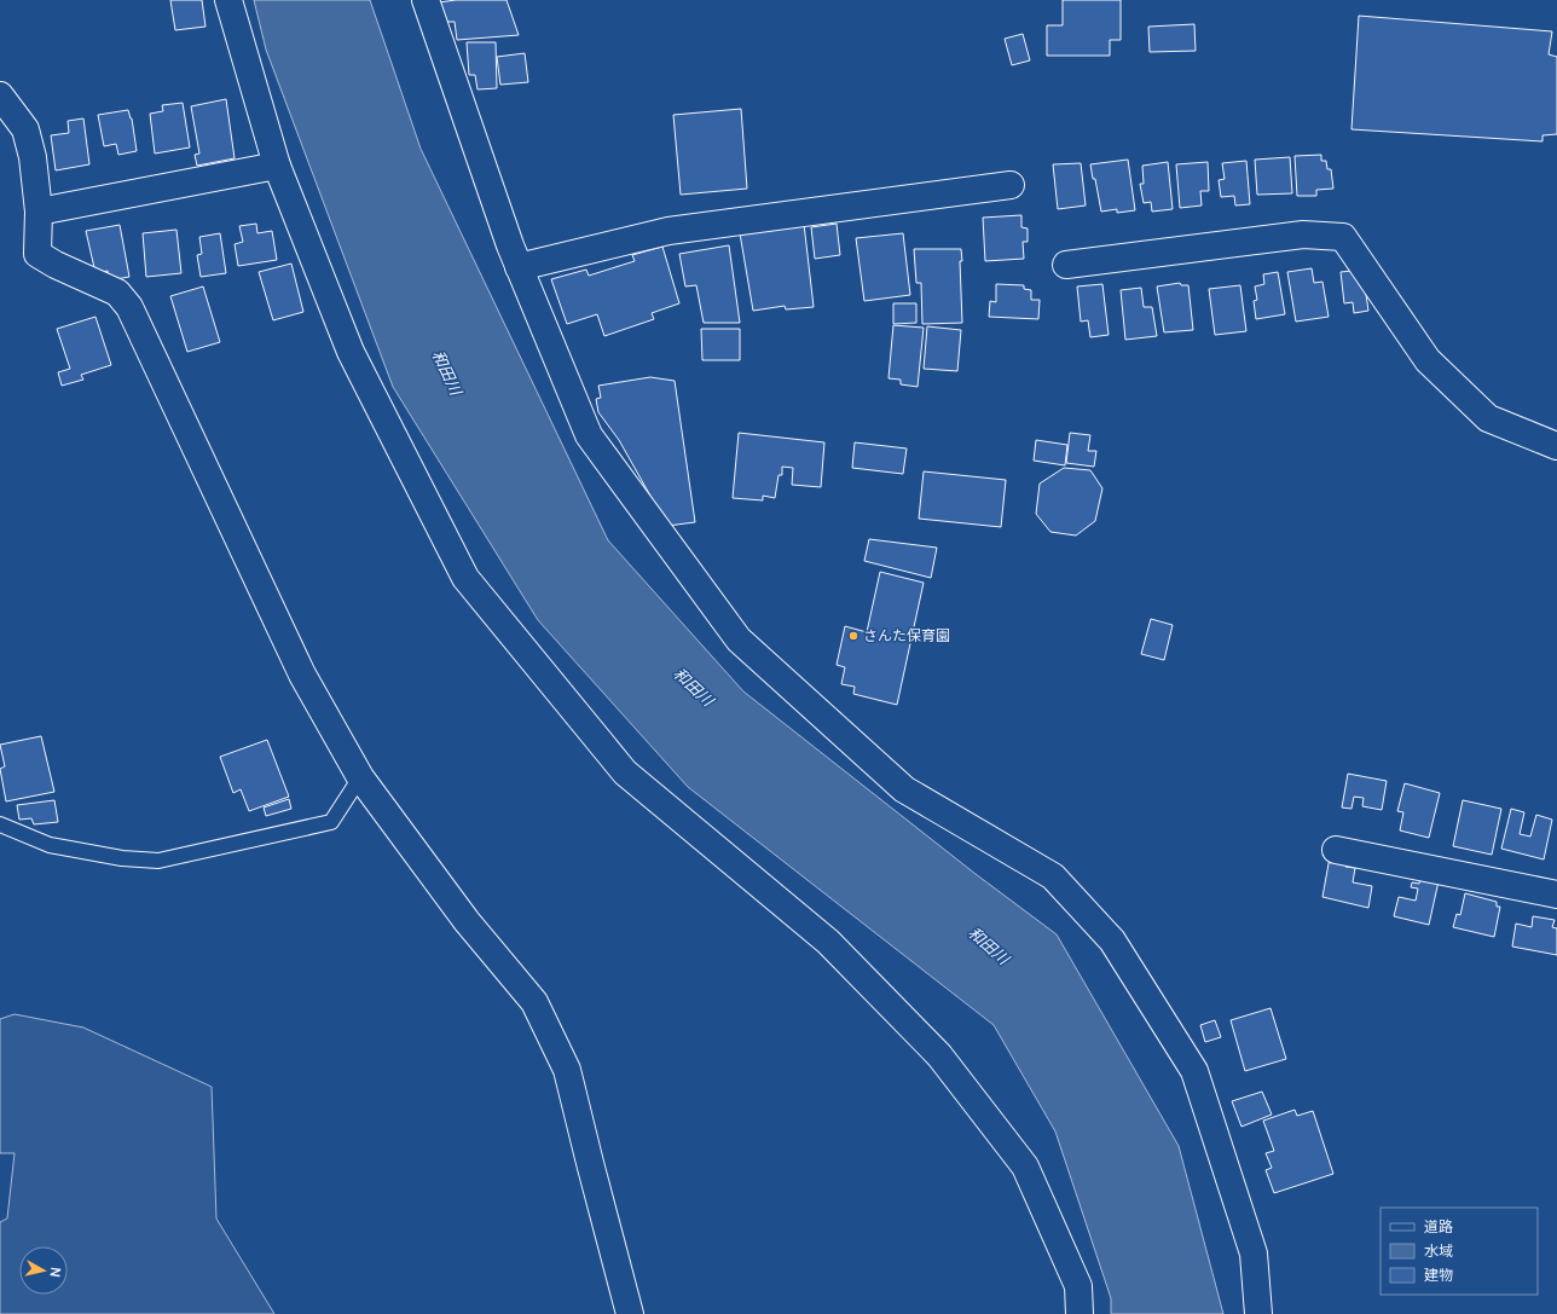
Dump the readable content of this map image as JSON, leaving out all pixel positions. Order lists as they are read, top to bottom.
{
  "water": ["和田川"],
  "places": ["さんた保育園"],
  "legend": ["道路", "水域", "建物"],
  "north": "right"
}
